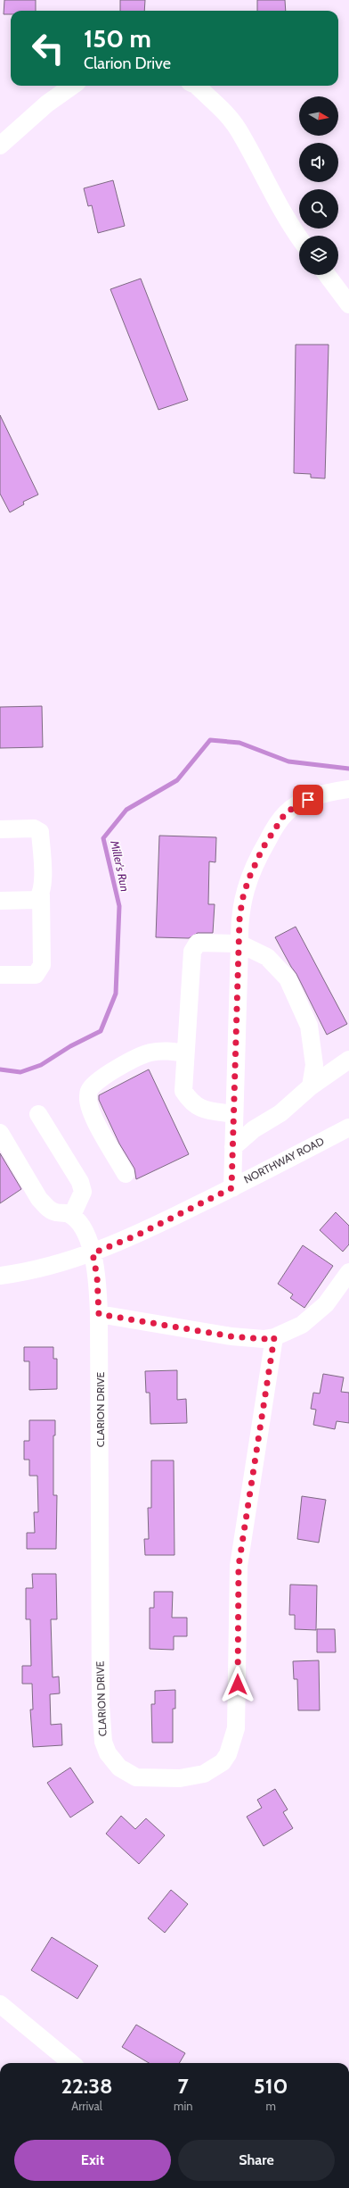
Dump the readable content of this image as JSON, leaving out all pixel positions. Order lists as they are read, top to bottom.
{
  "streets": {
    "street": ["NORTHWAY ROAD", "CLARION DRIVE"]
  },
  "crossings": [
    ["NORTHWAY ROAD", "CLARION DRIVE"]
  ],
  "water": ["Miller's Run"],
  "north": "right",
  "page": {
    "turn": ["150 m", "Clarion Drive"],
    "eta": [
      "22:38",
      "Arrival",
      "7",
      "min",
      "510",
      "m"
    ],
    "buttons": ["Exit", "Share"]
  }
}
